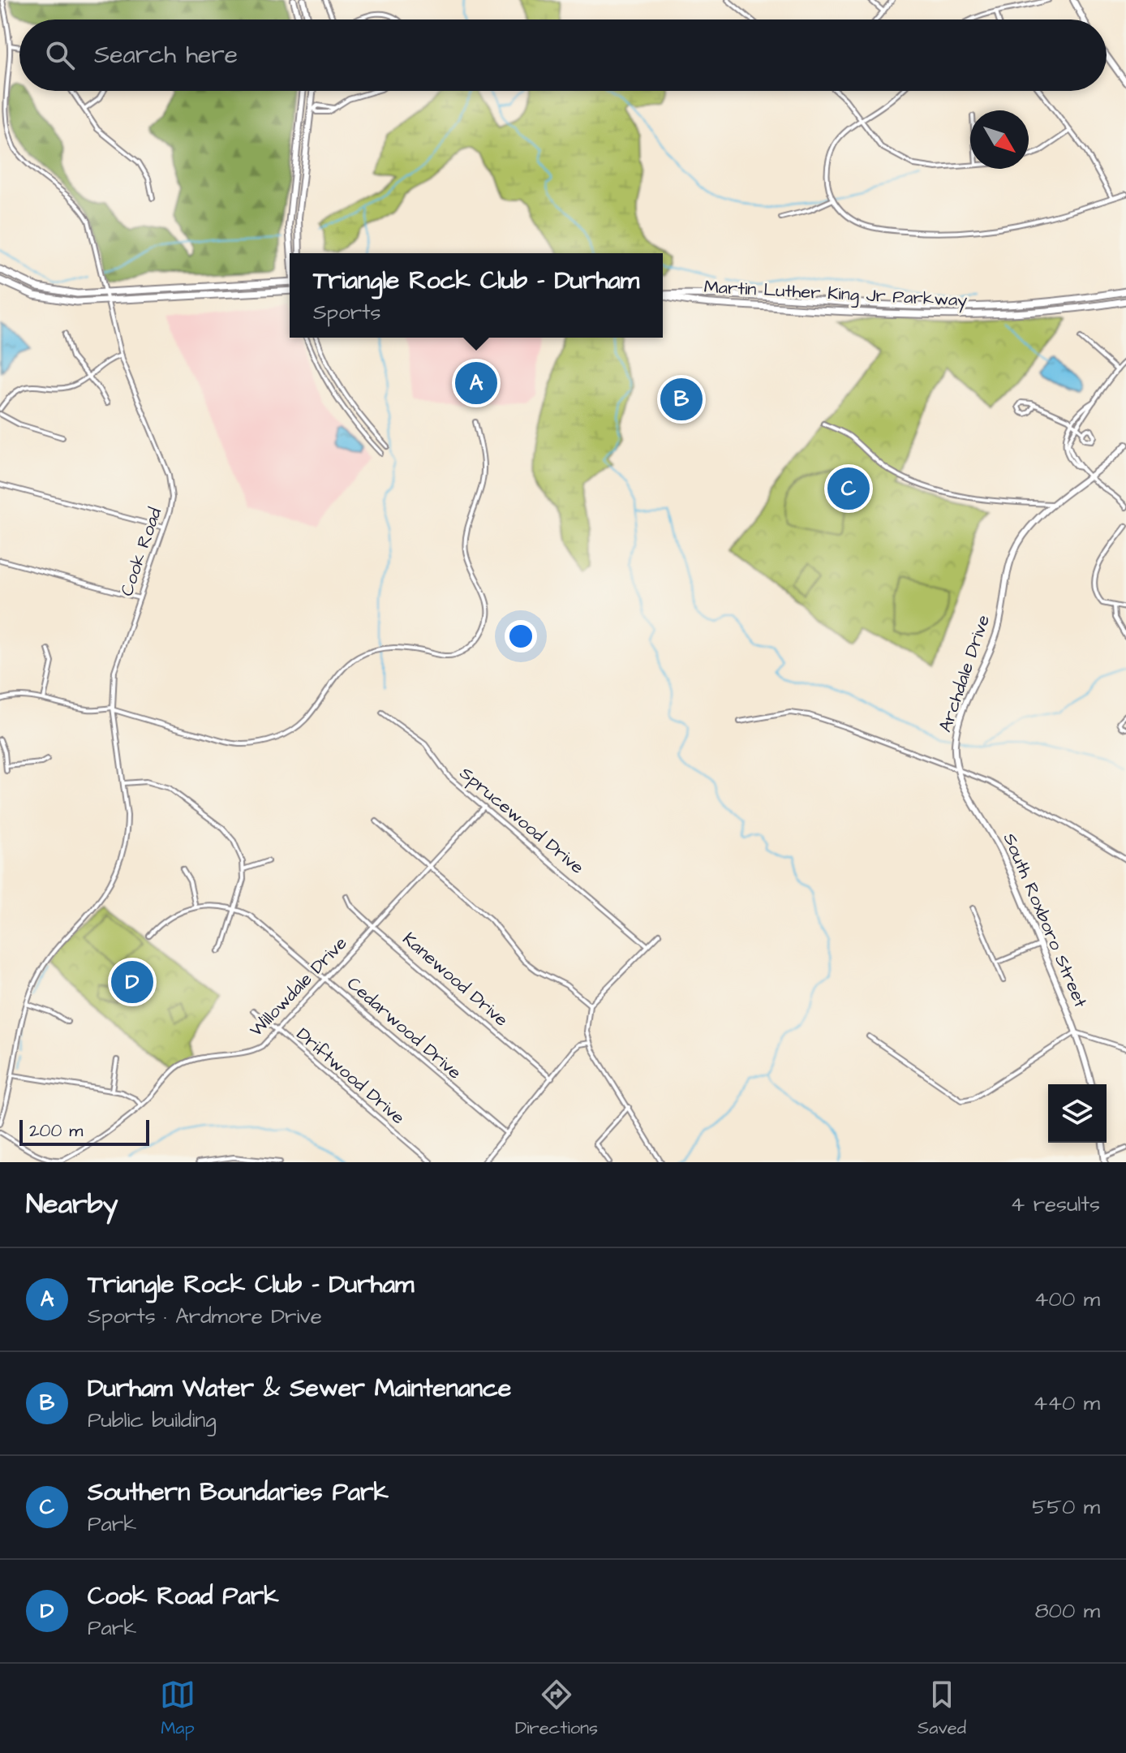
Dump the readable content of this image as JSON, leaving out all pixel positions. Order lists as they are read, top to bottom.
{
  "streets": {
    "main road": ["Martin Luther King Jr Parkway"],
    "street": [
      "Cook Road",
      "Archdale Drive",
      "Sprucewood Drive",
      "South Roxboro Street",
      "Kanewood Drive",
      "Willowdale Drive",
      "Cedarwood Drive",
      "Driftwood Drive"
    ]
  },
  "crossings": [
    ["Archdale Drive", "South Roxboro Street"],
    ["Sprucewood Drive", "Willowdale Drive"],
    ["Kanewood Drive", "Willowdale Drive"],
    ["Willowdale Drive", "Cedarwood Drive"],
    ["Willowdale Drive", "Driftwood Drive"]
  ],
  "scale_bar": "200 m",
  "north": "bottom right",
  "page": {
    "search": "Search here",
    "popup": ["Triangle Rock Club - Durham", "Sports"],
    "pins": [
      "A",
      "B",
      "C",
      "D"
    ],
    "scale": "200 m",
    "heading": ["Nearby", "4 results"],
    "list": [
      {
        "mark": "A",
        "name": "Triangle Rock Club - Durham",
        "note": "Sports · Ardmore Drive",
        "value": "400 m"
      },
      {
        "mark": "B",
        "name": "Durham Water & Sewer Maintenance",
        "note": "Public building",
        "value": "440 m"
      },
      {
        "mark": "C",
        "name": "Southern Boundaries Park",
        "note": "Park",
        "value": "550 m"
      },
      {
        "mark": "D",
        "name": "Cook Road Park",
        "note": "Park",
        "value": "800 m"
      }
    ],
    "nav": ["Map", "Directions", "Saved"]
  }
}
